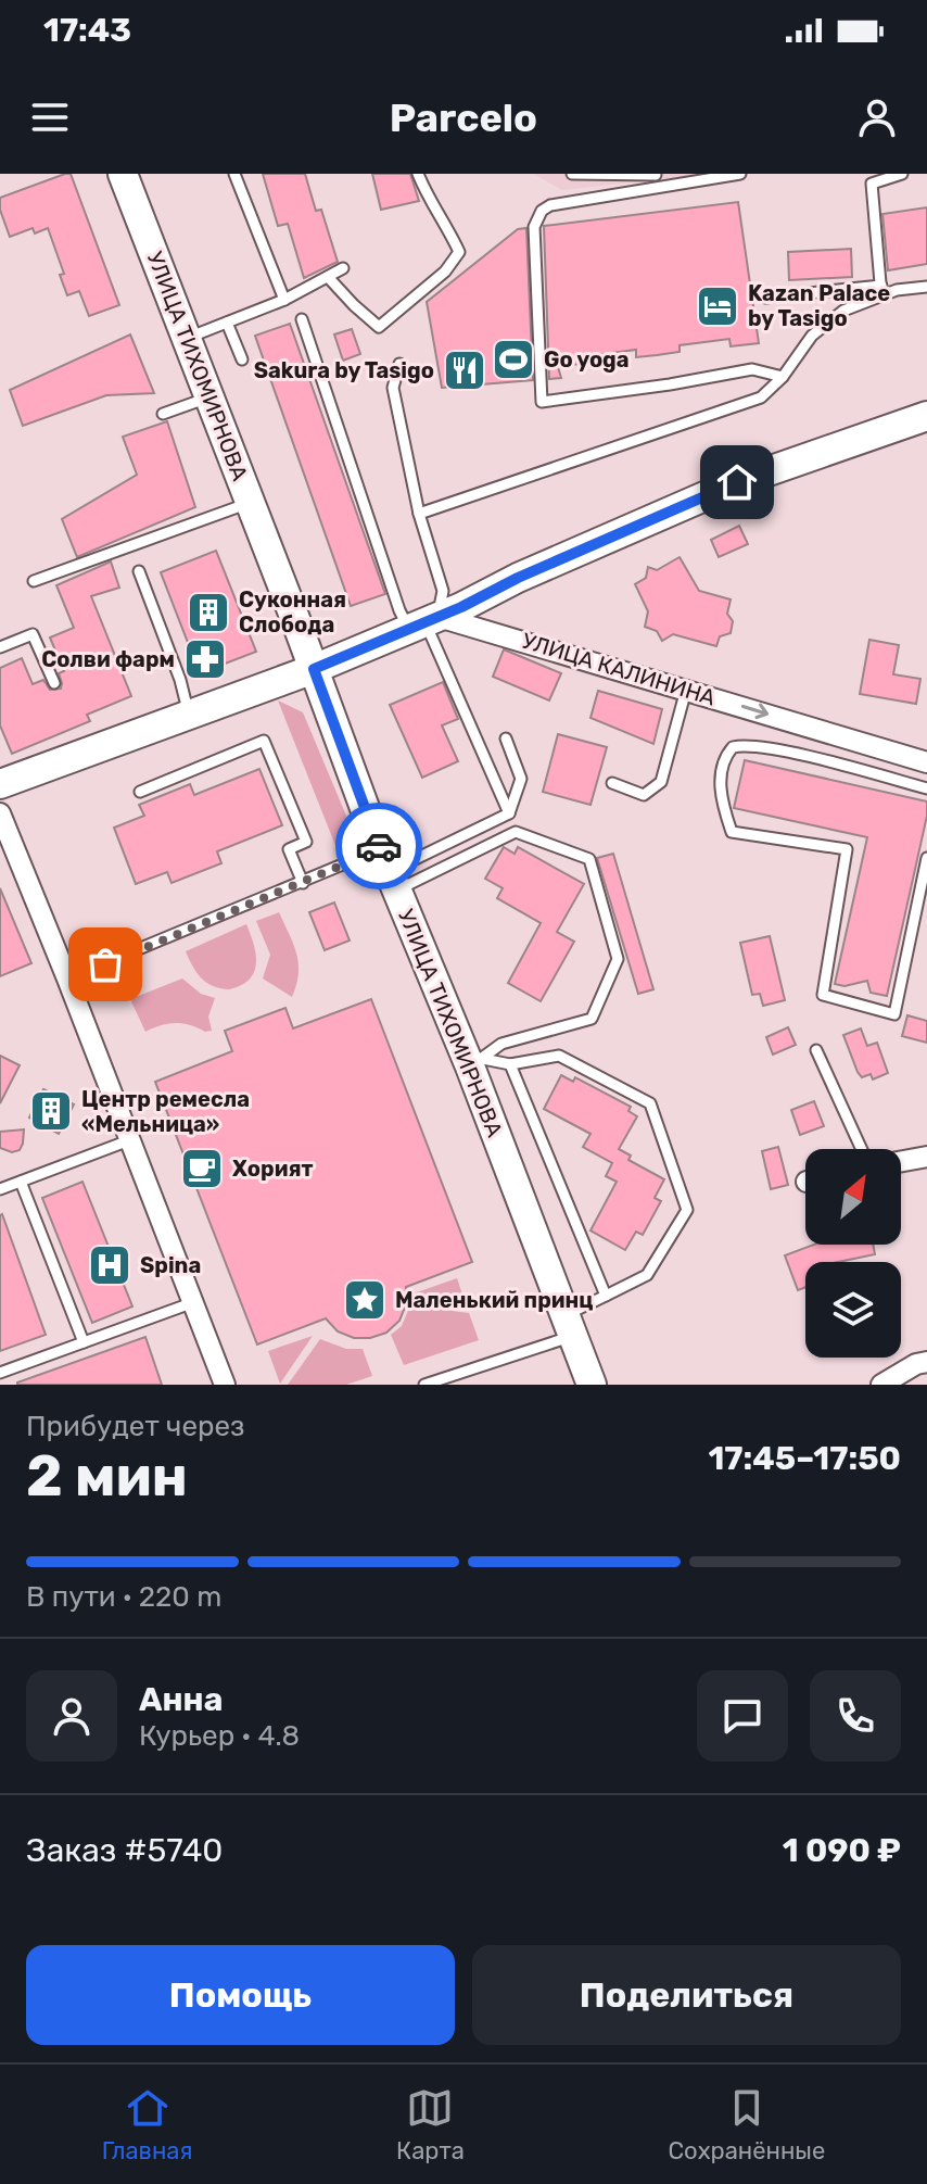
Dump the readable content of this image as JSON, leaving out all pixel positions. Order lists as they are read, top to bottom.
{
  "streets": {
    "main road": ["УЛИЦА ТИХОМИРНОВА"],
    "street": ["УЛИЦА КАЛИНИНА"]
  },
  "one_way": ["УЛИЦА КАЛИНИНА"],
  "places": {
    "hotel": ["Kazan Palace by Tasigo"],
    "sports": ["Go yoga"],
    "restaurant": ["Sakura by Tasigo"],
    "building": ["Суконная Слобода", "Центр ремесла «Мельница»"],
    "pharmacy": ["Солви фарм"],
    "cafe": ["Хорият"],
    "hospital": ["Spina"],
    "place": ["Маленький принц"]
  },
  "north": "top right",
  "page": {
    "status": "17:43",
    "header": "Parcelo",
    "heading": ["2 мин", "Прибудет через", "17:45–17:50"],
    "panel": [
      "Анна",
      "Курьер · 4.8",
      "Заказ #5740",
      "1 090 ₽"
    ],
    "bar": "В пути · 220 m",
    "buttons": ["Помощь", "Поделиться"],
    "tabs": ["Главная", "Карта", "Сохранённые"]
  }
}
